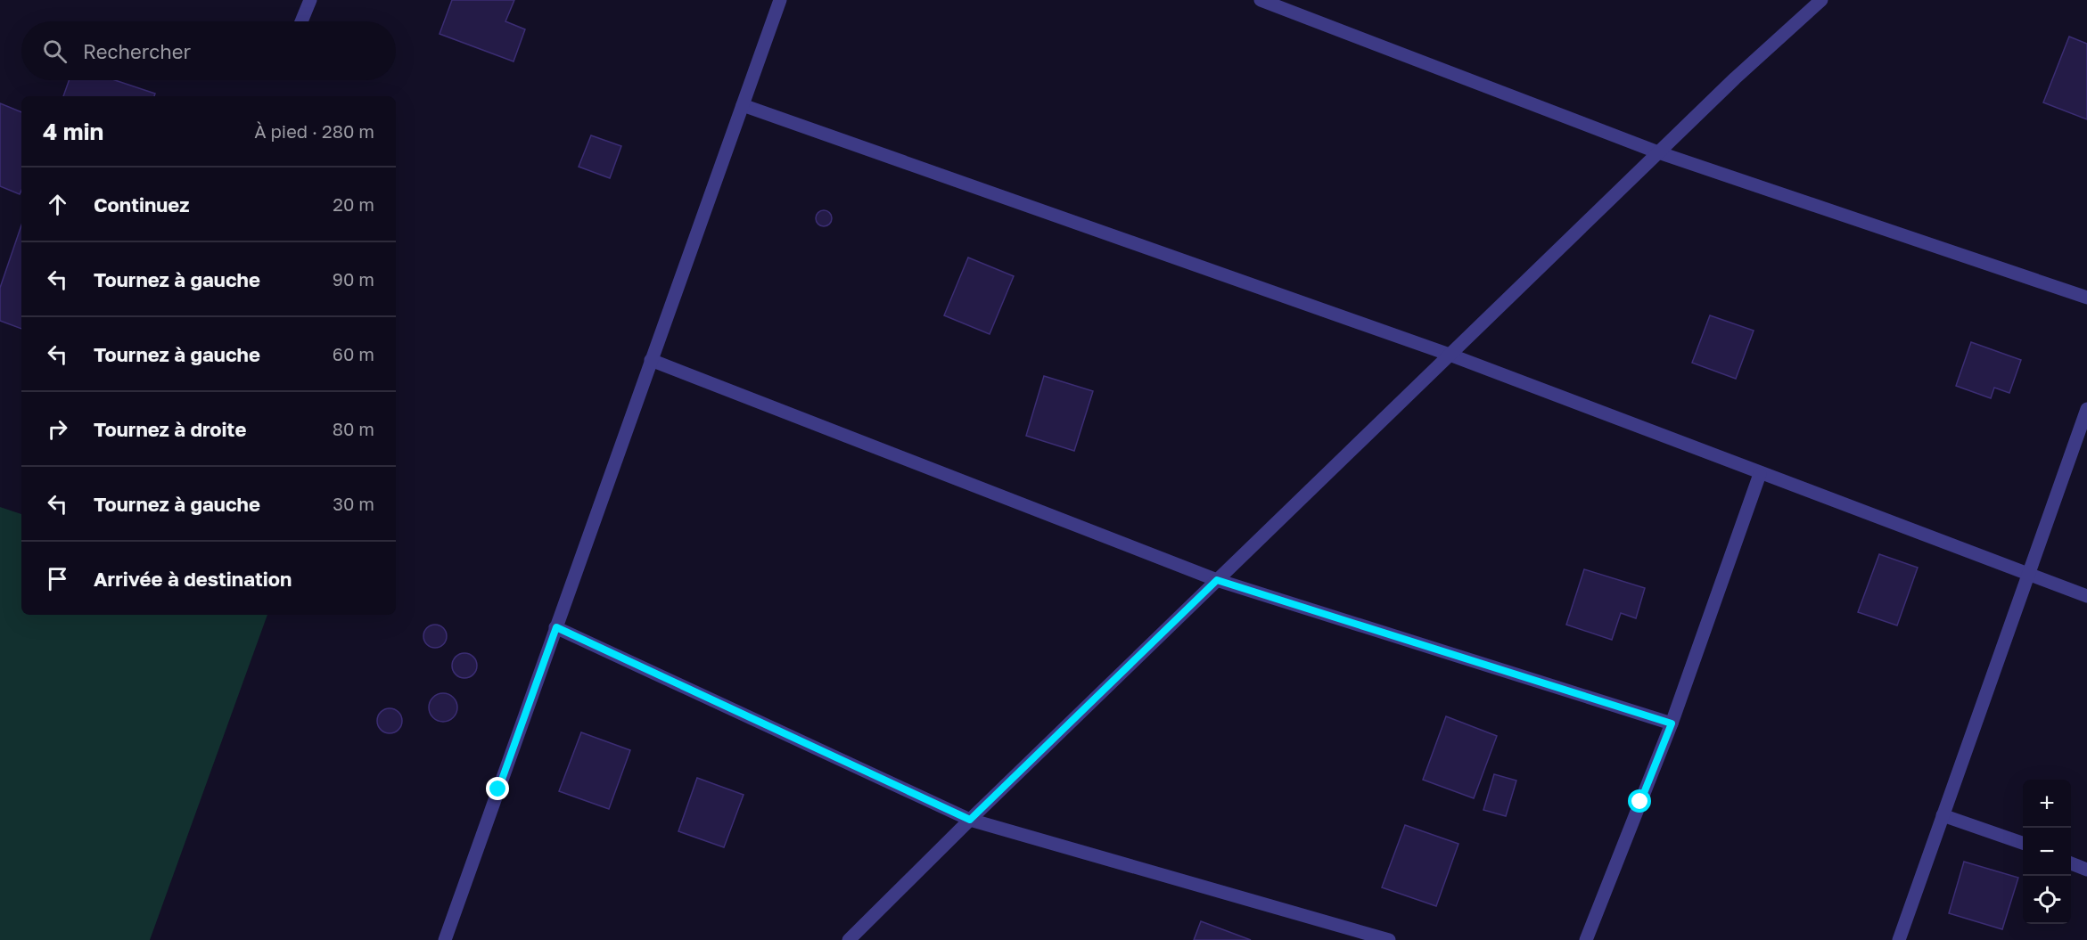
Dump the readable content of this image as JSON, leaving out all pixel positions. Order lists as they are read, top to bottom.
{
  "page": {
    "search": "Rechercher",
    "heading": ["4 min", "À pied · 280 m"],
    "list": [
      ["Continuez", "20 m"],
      ["Tournez à gauche", "90 m"],
      ["Tournez à gauche", "60 m"],
      ["Tournez à droite", "80 m"],
      ["Tournez à gauche", "30 m"],
      "Arrivée à destination"
    ],
    "map_buttons": ["+", "−"]
  }
}
